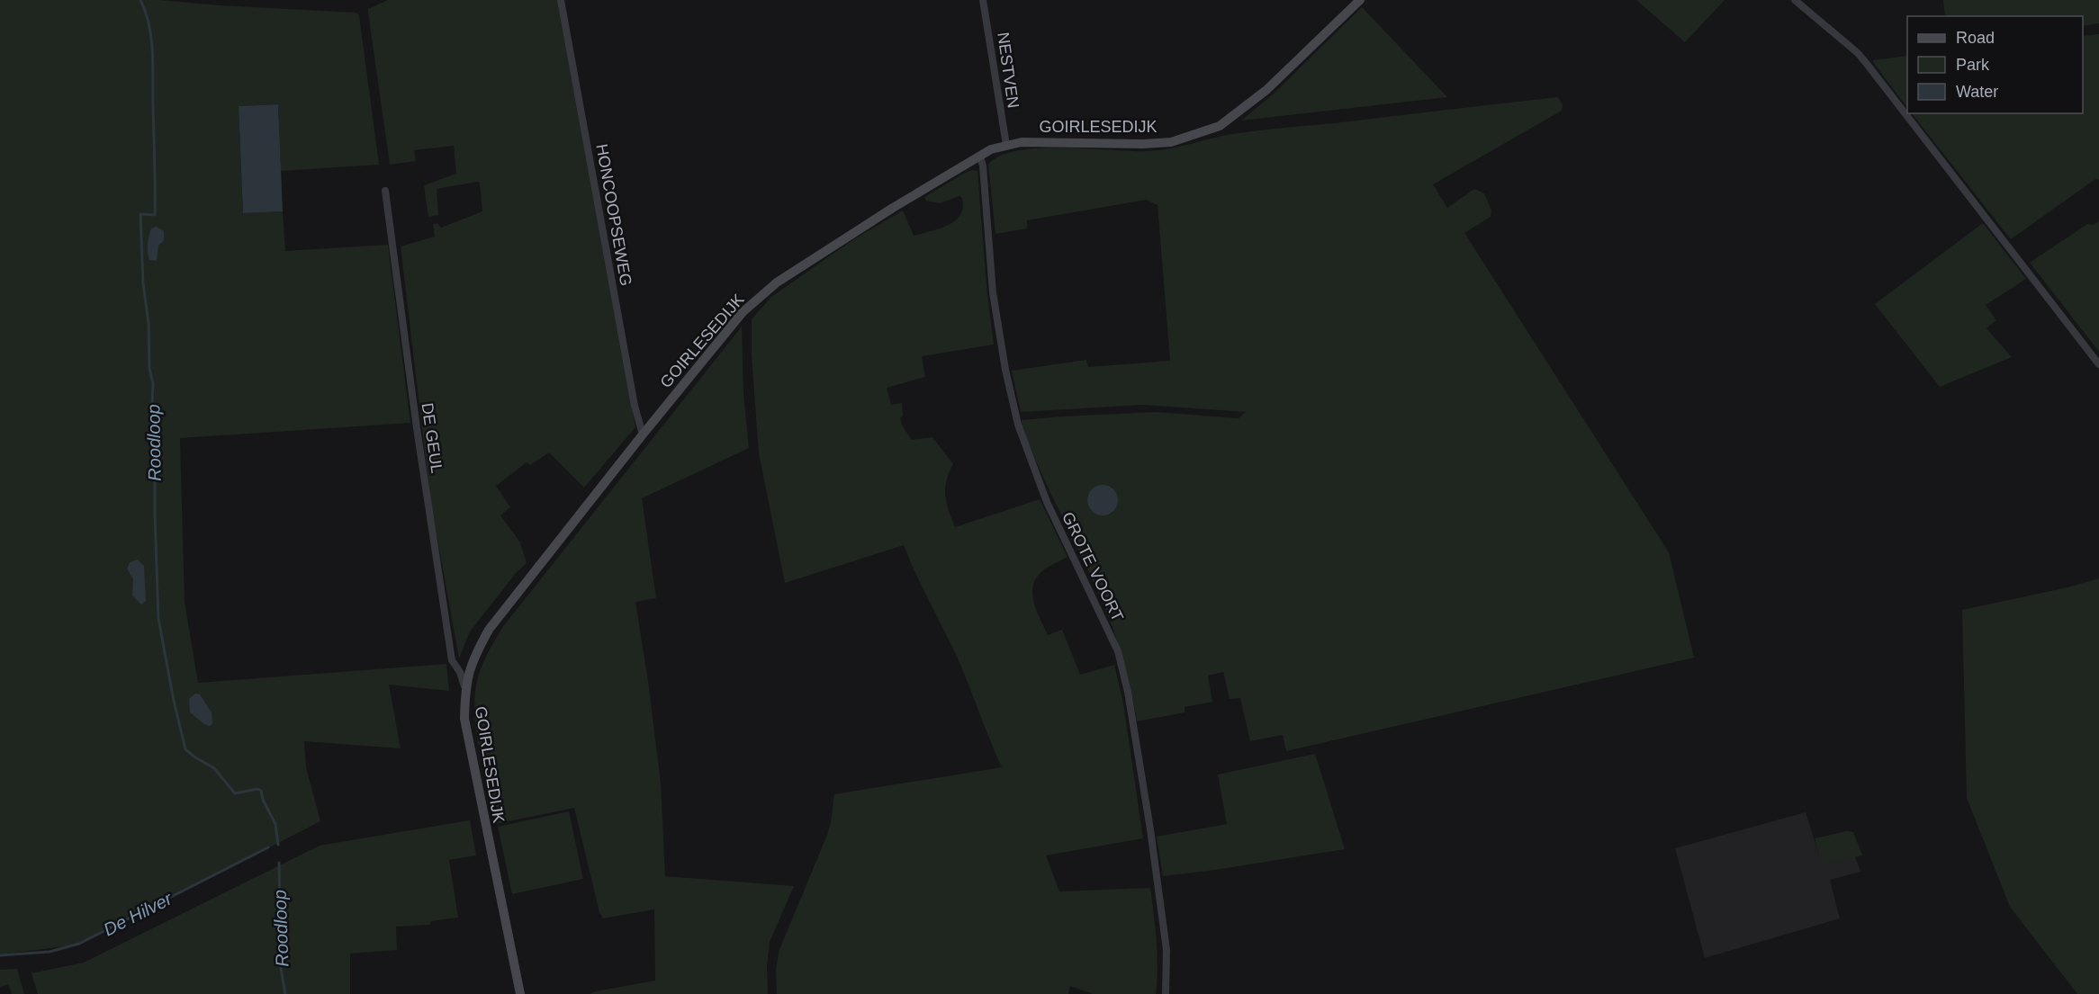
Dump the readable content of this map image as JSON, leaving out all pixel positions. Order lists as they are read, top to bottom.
{
  "streets": {
    "street": [
      "NESTVEN",
      "GOIRLESEDIJK",
      "HONCOOPSEWEG",
      "DE GEUL",
      "GROTE VOORT"
    ]
  },
  "crossings": [
    ["NESTVEN", "GOIRLESEDIJK"],
    ["GOIRLESEDIJK", "HONCOOPSEWEG"],
    ["GOIRLESEDIJK", "DE GEUL"],
    ["GOIRLESEDIJK", "GROTE VOORT"]
  ],
  "water": ["Roodloop", "De Hilver"],
  "legend": ["Road", "Park", "Water"]
}
